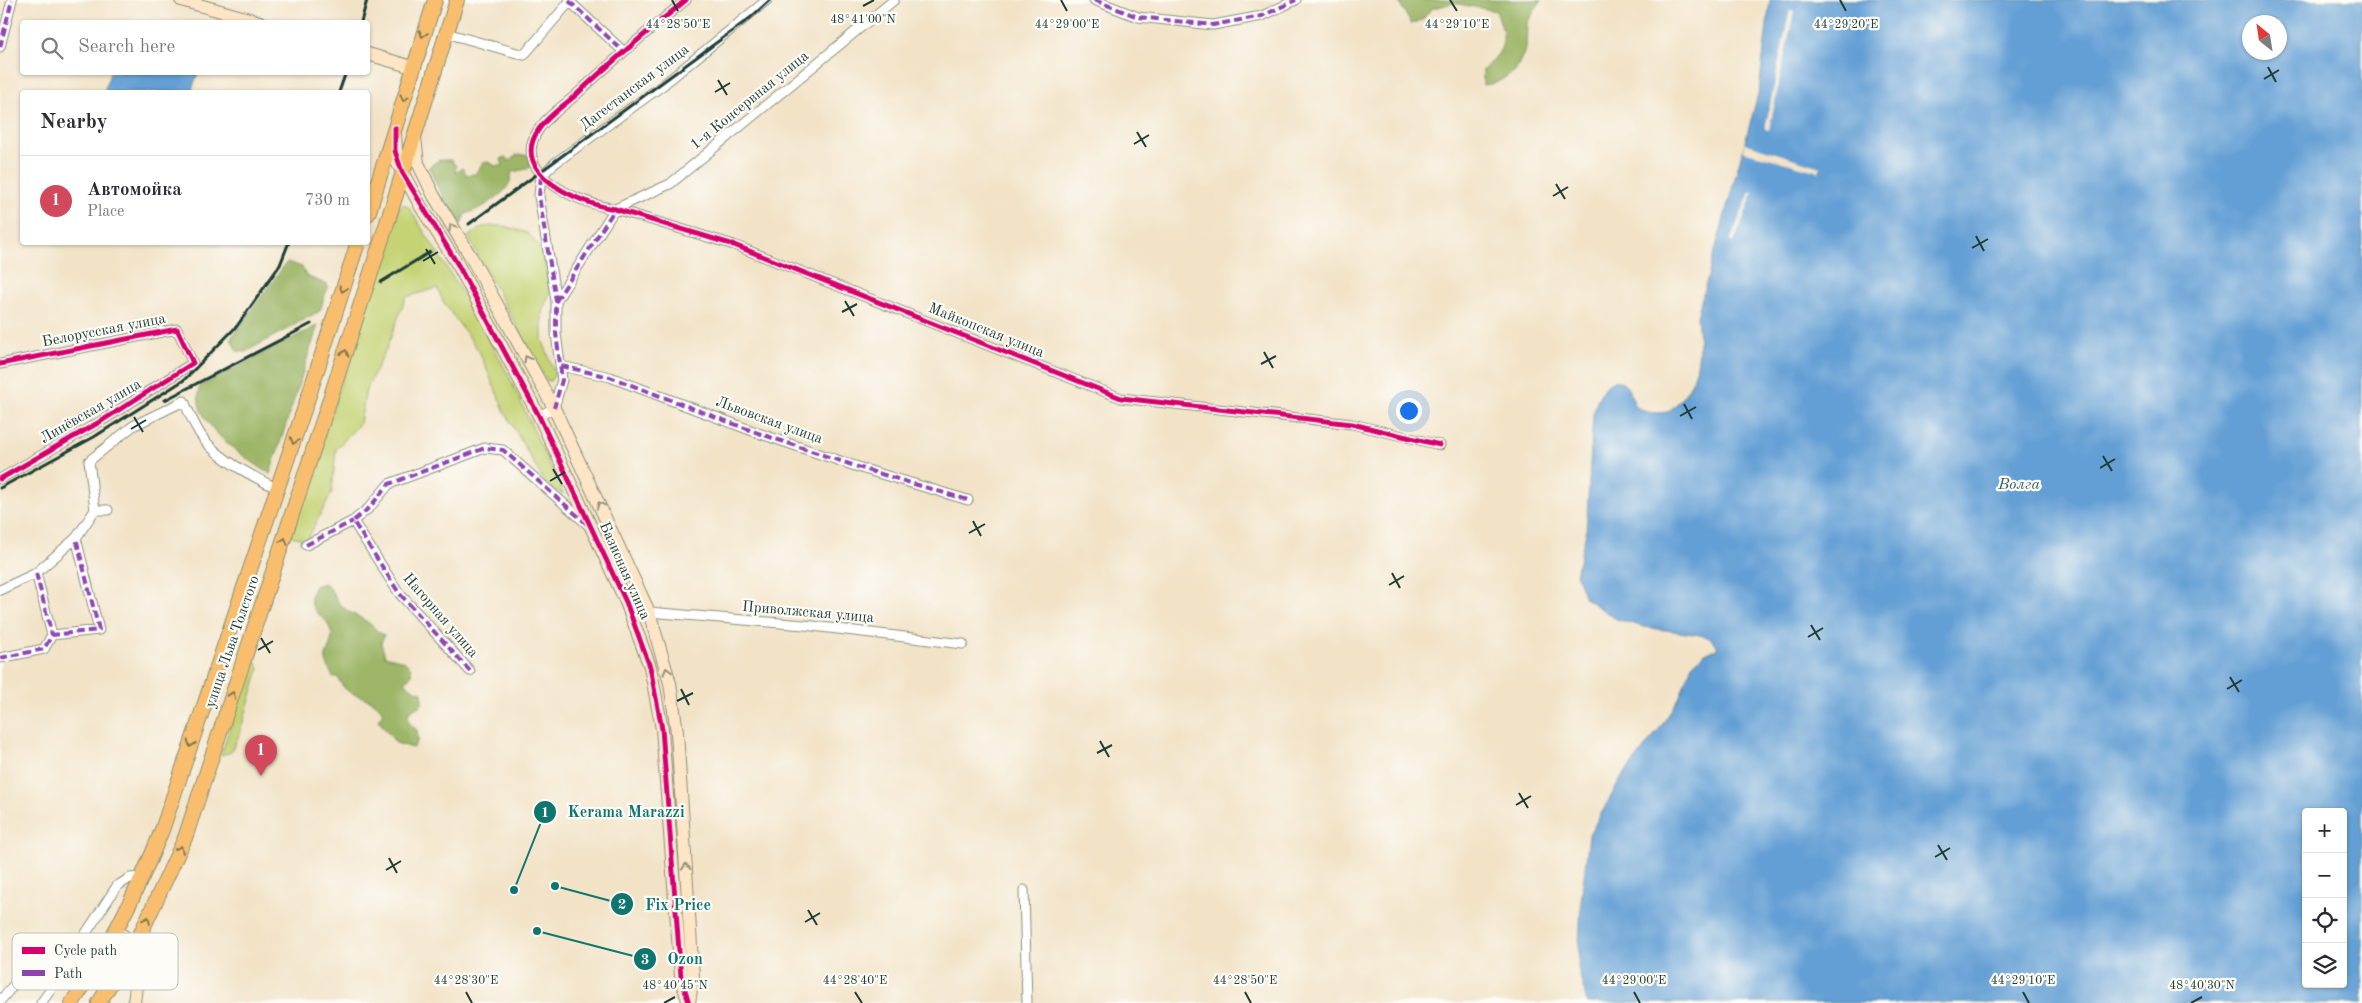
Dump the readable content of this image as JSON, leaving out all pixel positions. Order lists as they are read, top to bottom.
{
  "streets": {
    "main road": ["улица Льва Толстого"],
    "street": [
      "Дагестанская улица",
      "1-я Консервная улица",
      "Белорусская улица",
      "Майкопская улица",
      "Линёвская улица",
      "Львовская улица",
      "Базисная улица",
      "Приволжская улица",
      "Нагорная улица"
    ]
  },
  "crossings": [
    ["Дагестанская улица", "Майкопская улица"],
    ["1-я Консервная улица", "Майкопская улица"],
    ["Белорусская улица", "Линёвская улица"],
    ["Базисная улица", "Приволжская улица"],
    ["Базисная улица", "улица Льва Толстого"]
  ],
  "water": ["Волга"],
  "places": ["Fix Price", "Kerama Marazzi", "Ozon"],
  "legend": ["Cycle path", "Path"],
  "north": "top left",
  "page": {
    "search": "Search here",
    "heading": "Nearby",
    "list": [
      {
        "mark": "1",
        "name": "Автомойка",
        "note": "Place",
        "value": "730 m"
      }
    ],
    "pins": "1",
    "map_buttons": ["+", "−"]
  },
  "coordinates": [
    "48°41'00\"N",
    "44°28'50\"E",
    "44°29'00\"E",
    "44°29'10\"E",
    "44°29'20\"E",
    "44°28'30\"E",
    "44°28'40\"E",
    "48°40'45\"N",
    "48°40'30\"N"
  ]
}
